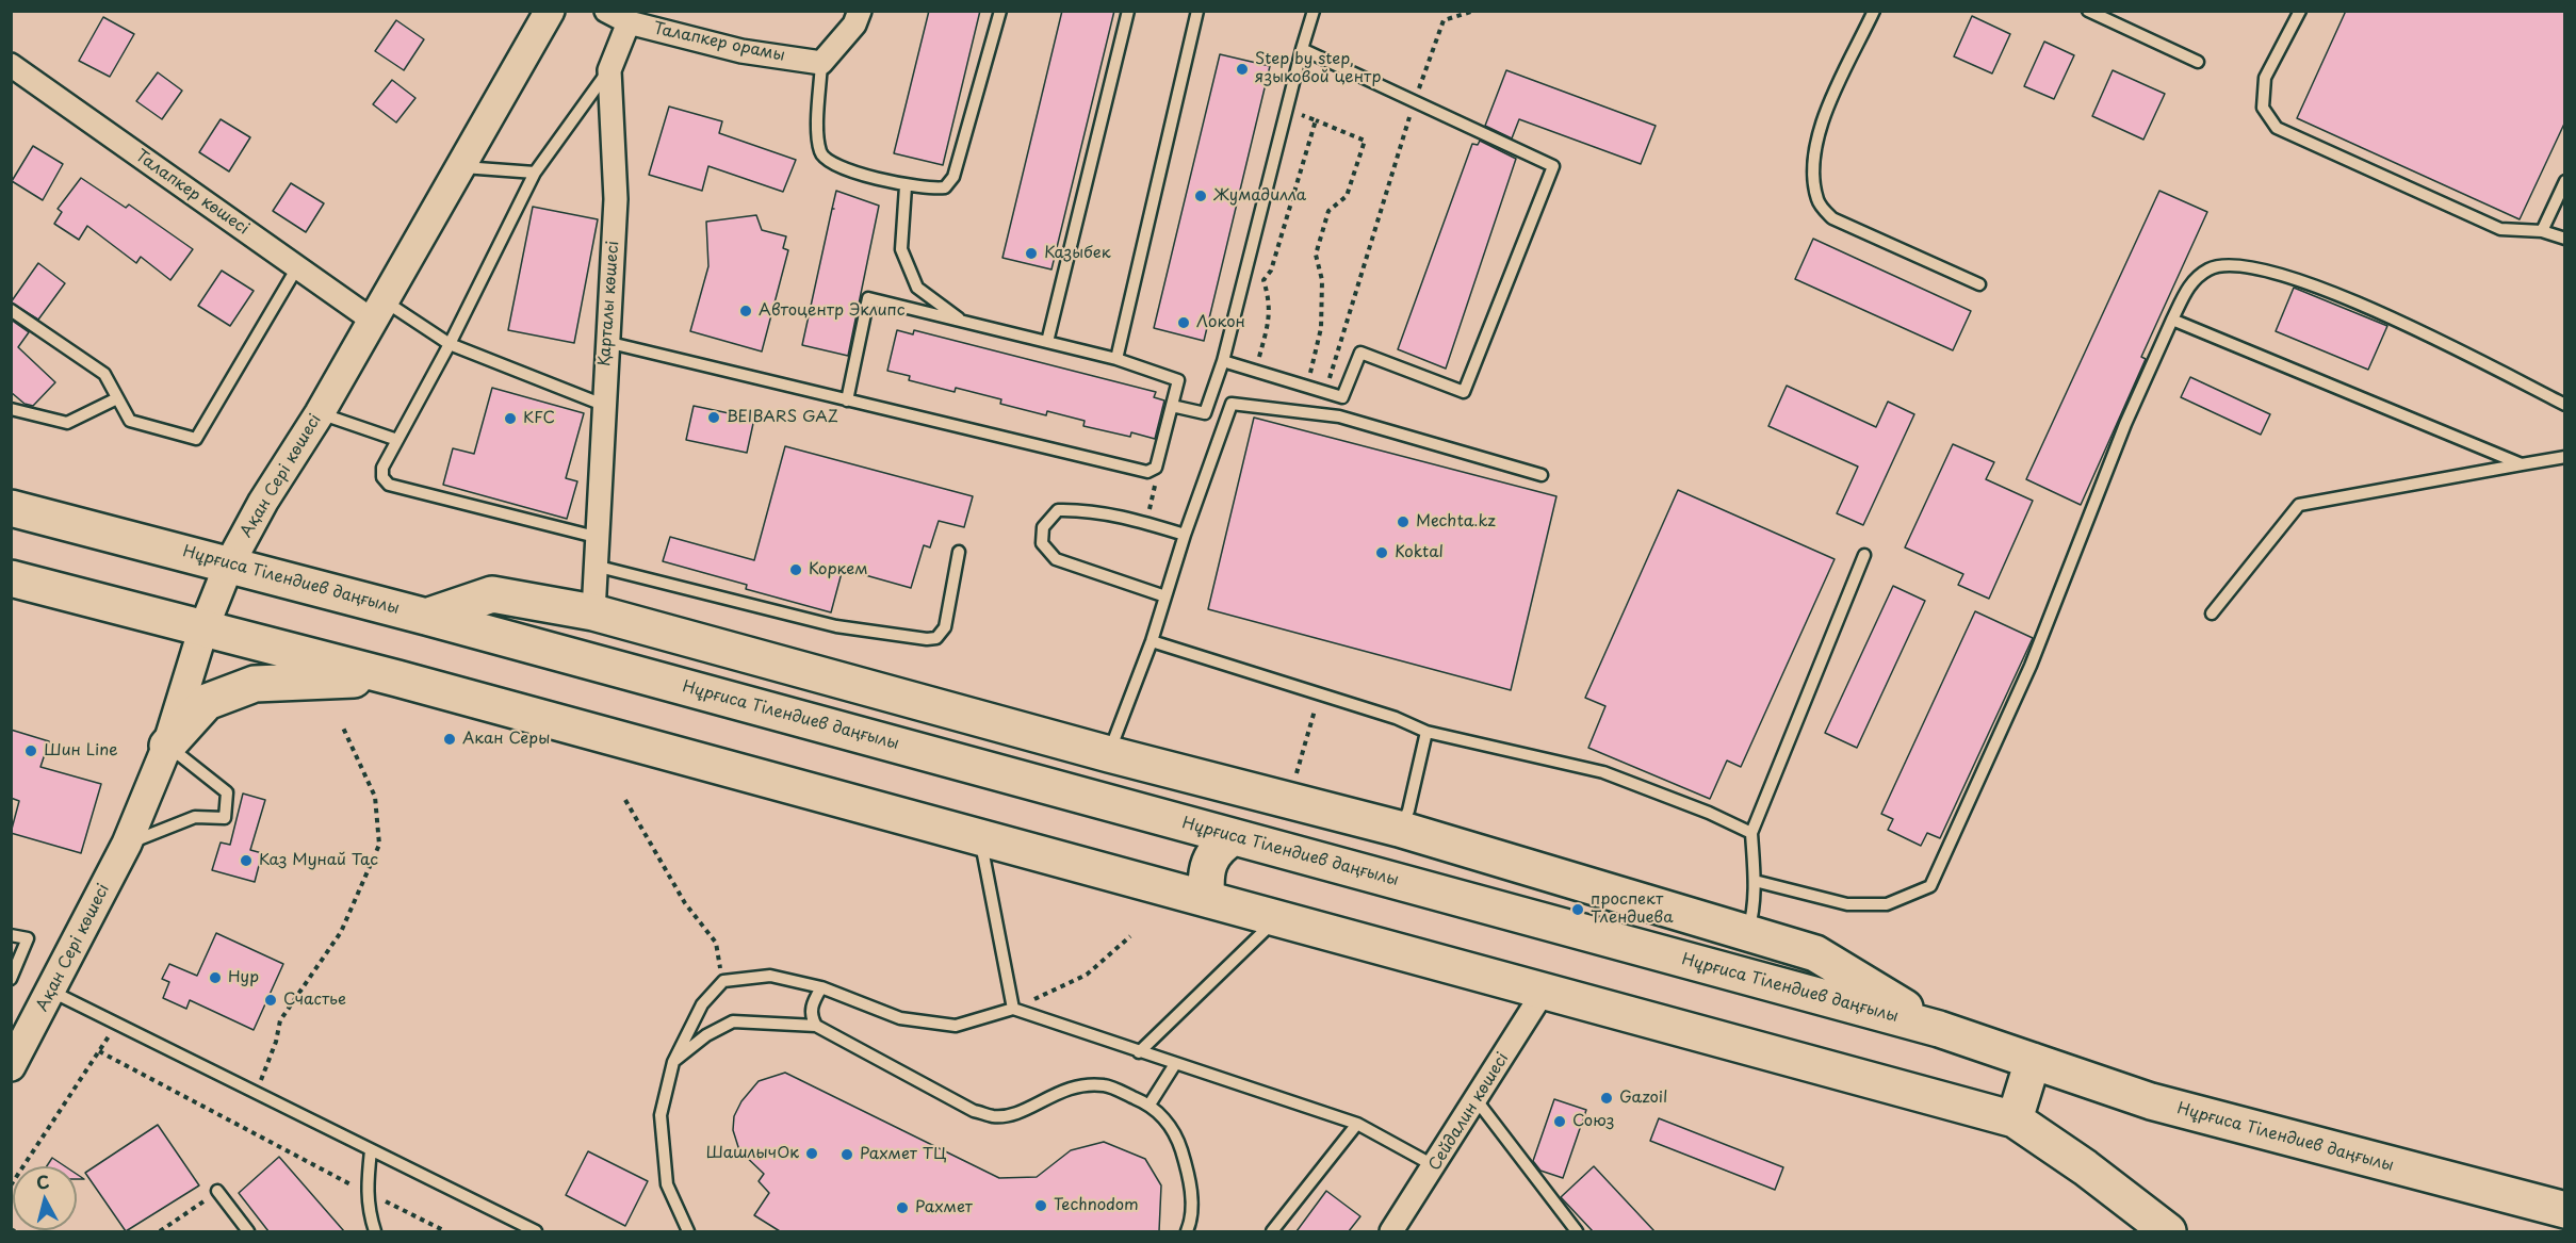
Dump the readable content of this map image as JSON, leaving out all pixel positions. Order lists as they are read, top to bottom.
{
  "streets": {
    "main road": ["Нұрғиса Тілендиев даңғылы"],
    "street": [
      "Талапкер орамы",
      "Талапкер көшесі",
      "Қарталы көшесі",
      "Ақан Сері көшесі",
      "Сейдалин көшесі"
    ]
  },
  "crossings": [
    ["Талапкер орамы", "Қарталы көшесі"],
    ["Талапкер көшесі", "Ақан Сері көшесі"],
    ["Ақан Сері көшесі", "Нұрғиса Тілендиев даңғылы"]
  ],
  "places": [
    "Step by step, языковой центр",
    "Жумадилла",
    "Казыбек",
    "Автоцентр Эклипс",
    "Локон",
    "BEIBARS GAZ",
    "KFC",
    "Mechta.kz",
    "Koktal",
    "Коркем",
    "Акан Серы",
    "Шин Line",
    "Каз Мунай Тас",
    "проспект Тлендиева",
    "Нур",
    "Счастье",
    "Gazoil",
    "Союз",
    "ШашлычОк",
    "Рахмет ТЦ",
    "Technodom",
    "Рахмет"
  ],
  "north": "top"
}
